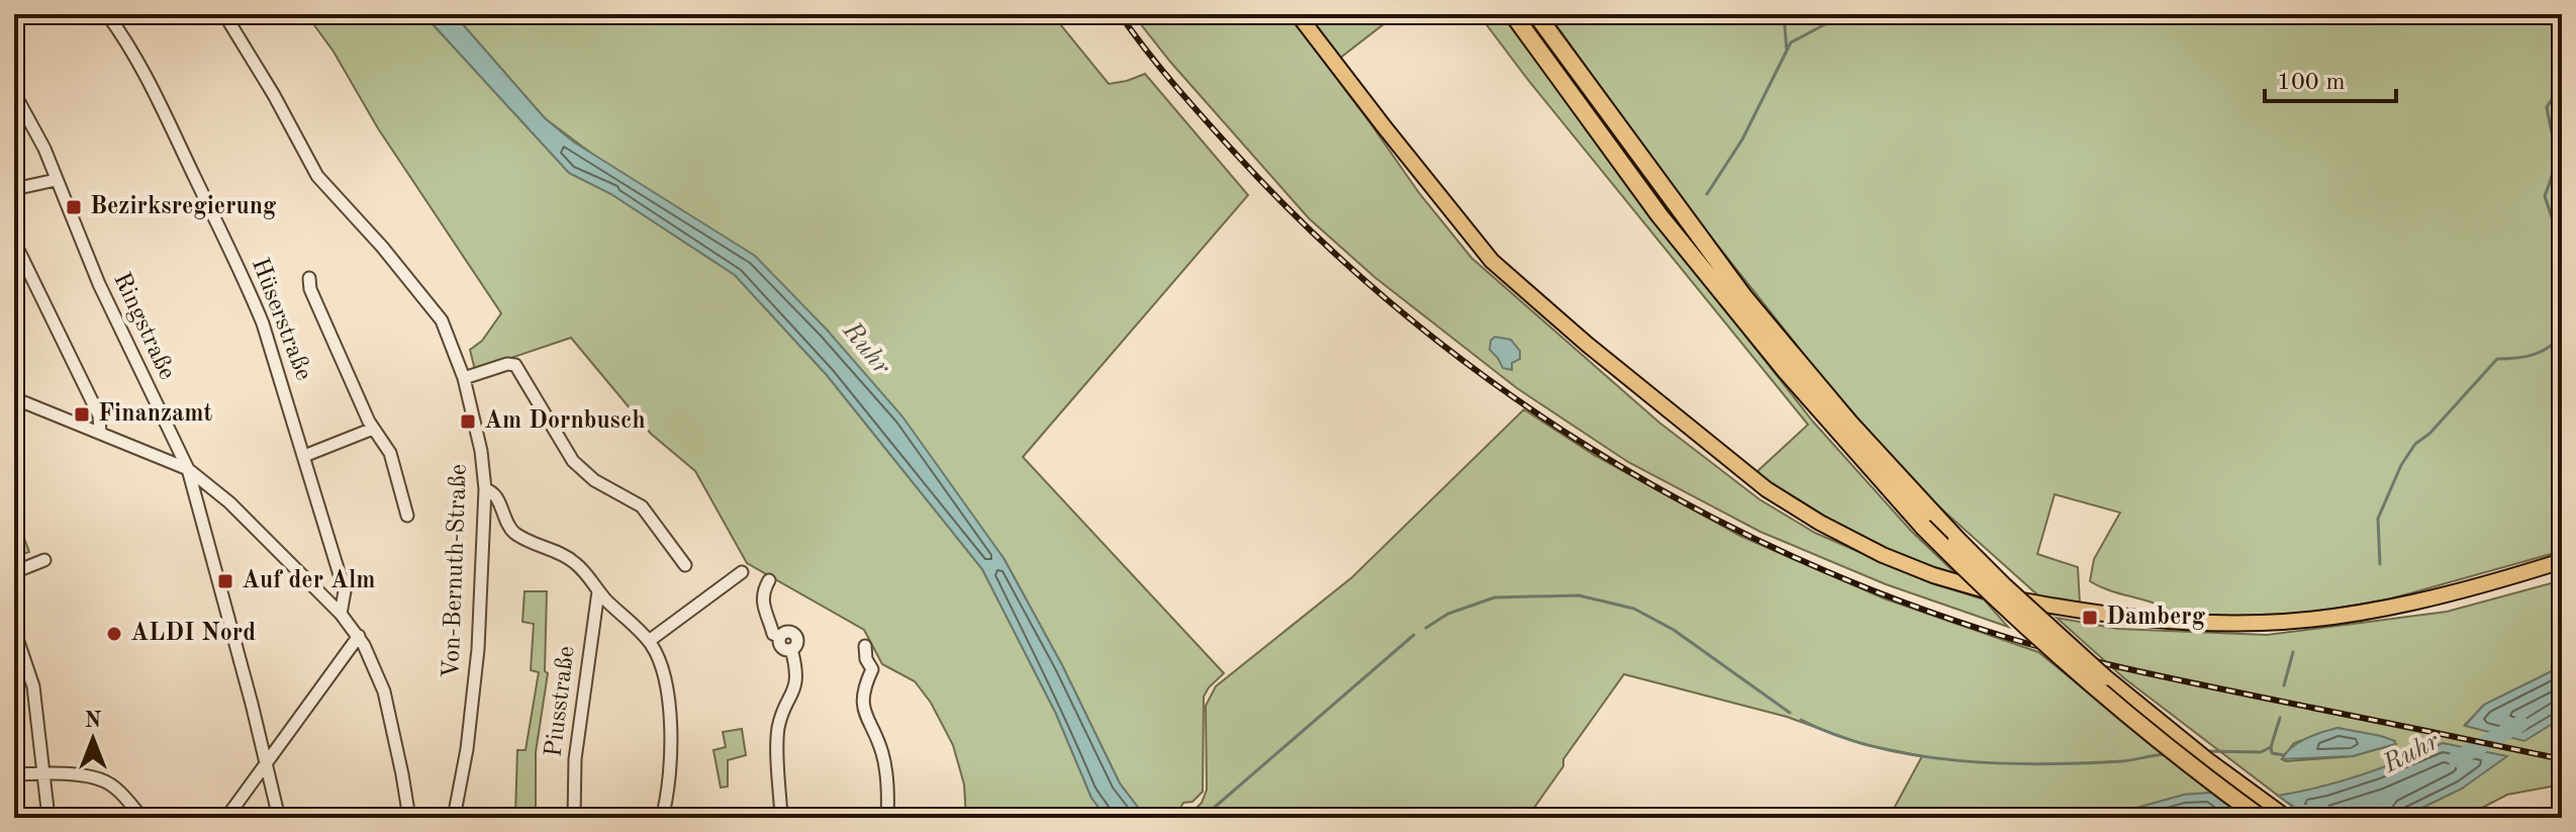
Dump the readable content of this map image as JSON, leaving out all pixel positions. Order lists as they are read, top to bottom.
{
  "streets": {
    "street": [
      "Hüserstraße",
      "Ringstraße",
      "Von-Bernuth-Straße",
      "Piusstraße"
    ]
  },
  "water": ["Ruhr"],
  "places": {
    "transit": [
      "Bezirksregierung",
      "Finanzamt",
      "Am Dornbusch",
      "Auf der Alm",
      "Damberg"
    ],
    "other": ["ALDI Nord"]
  },
  "scale_bar": "100 m",
  "north": "top"
}
